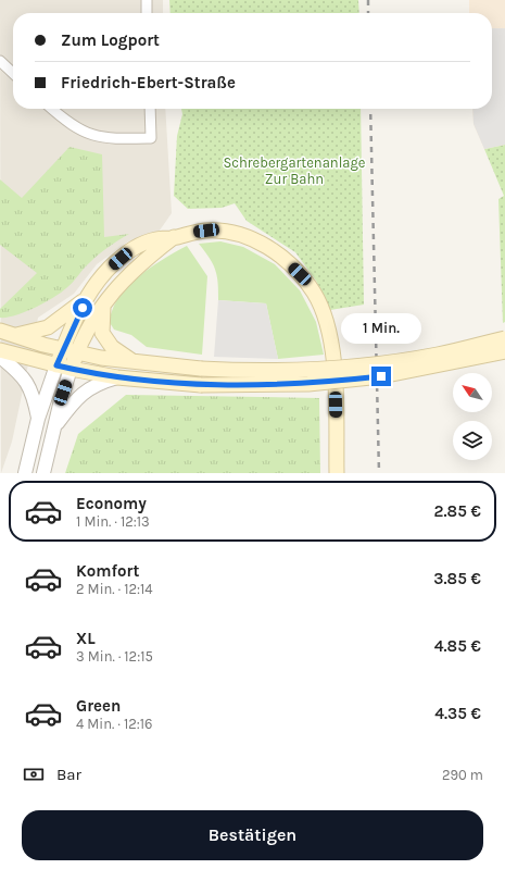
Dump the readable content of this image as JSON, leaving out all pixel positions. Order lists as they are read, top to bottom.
{
  "parks": ["Schrebergartenanlage Zur Bahn"],
  "north": "top left",
  "page": {
    "banner": ["Zum Logport", "Friedrich-Ebert-Straße"],
    "bubble": "1 Min.",
    "list": [
      {
        "name": "Economy",
        "note": "1 Min. · 12:13",
        "value": "2.85 €"
      },
      {
        "name": "Komfort",
        "note": "2 Min. · 12:14",
        "value": "3.85 €"
      },
      {
        "name": "XL",
        "note": "3 Min. · 12:15",
        "value": "4.85 €"
      },
      {
        "name": "Green",
        "note": "4 Min. · 12:16",
        "value": "4.35 €"
      }
    ],
    "pay": ["Bar", "290 m"],
    "buttons": "Bestätigen"
  }
}
